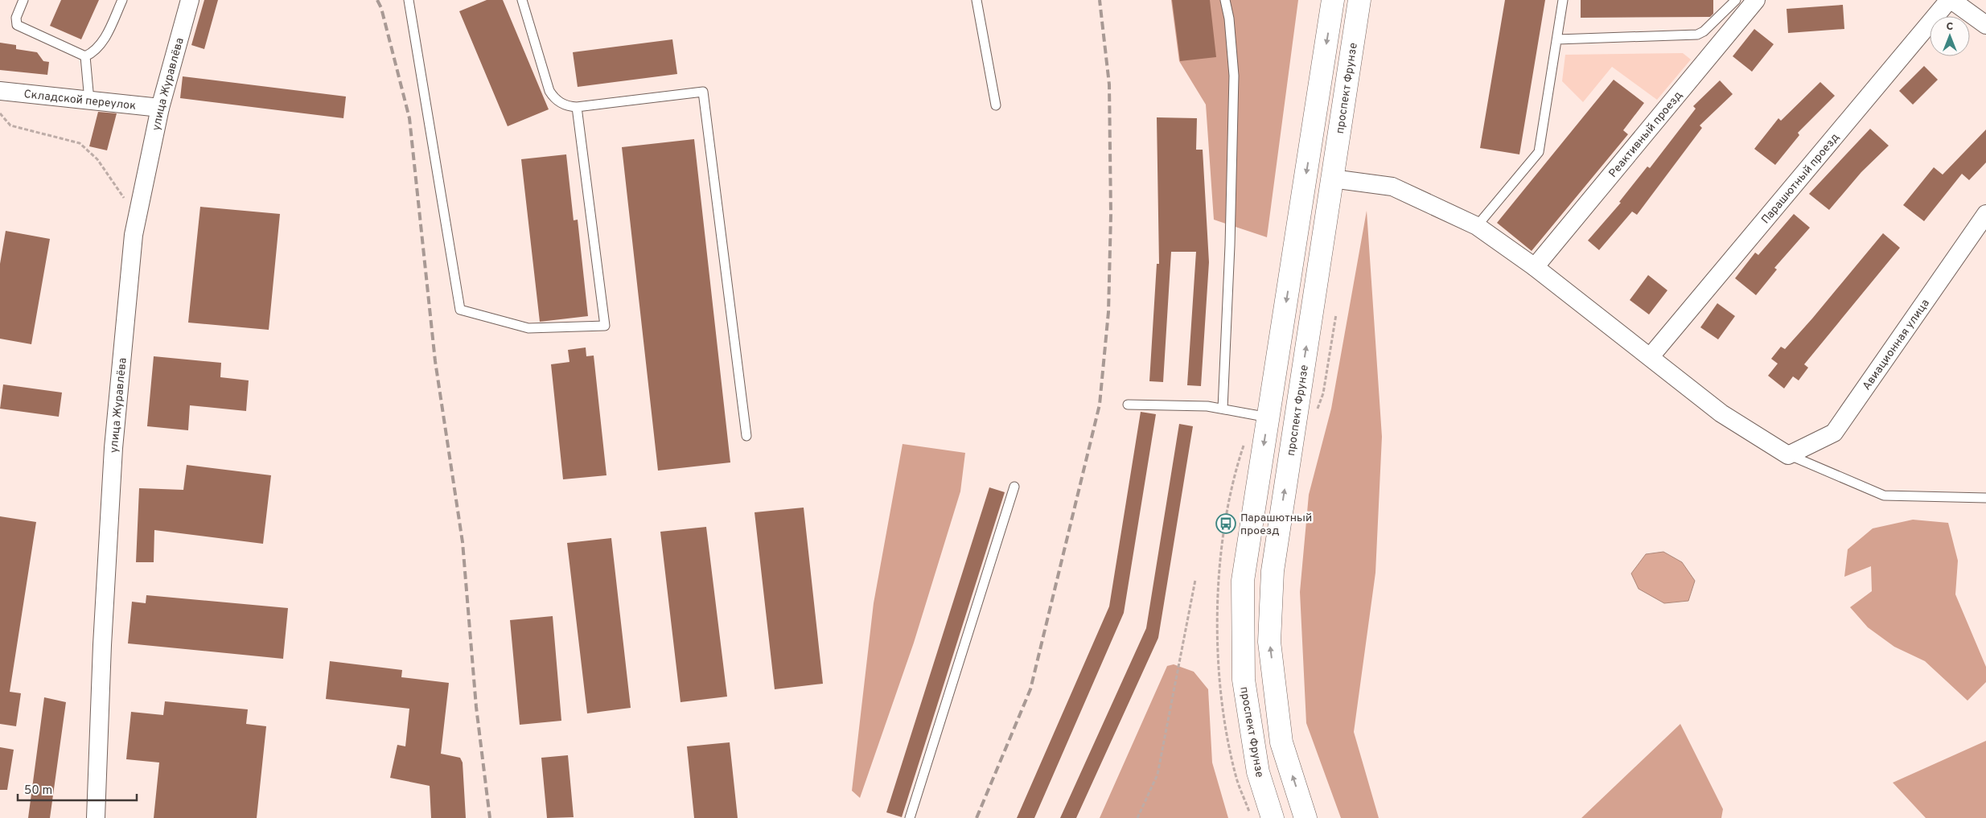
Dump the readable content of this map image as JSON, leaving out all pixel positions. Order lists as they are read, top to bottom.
{
  "streets": {
    "main road": ["проспект Фрунзе"],
    "street": [
      "улица Журавлёва",
      "Складской переулок",
      "Реактивный проезд",
      "Парашютный проезд",
      "Авиационная улица"
    ]
  },
  "crossings": [
    ["улица Журавлёва", "Складской переулок"]
  ],
  "places": {
    "bus stop": ["Парашютный проезд"]
  },
  "scale_bar": "50 m",
  "north": "top"
}
